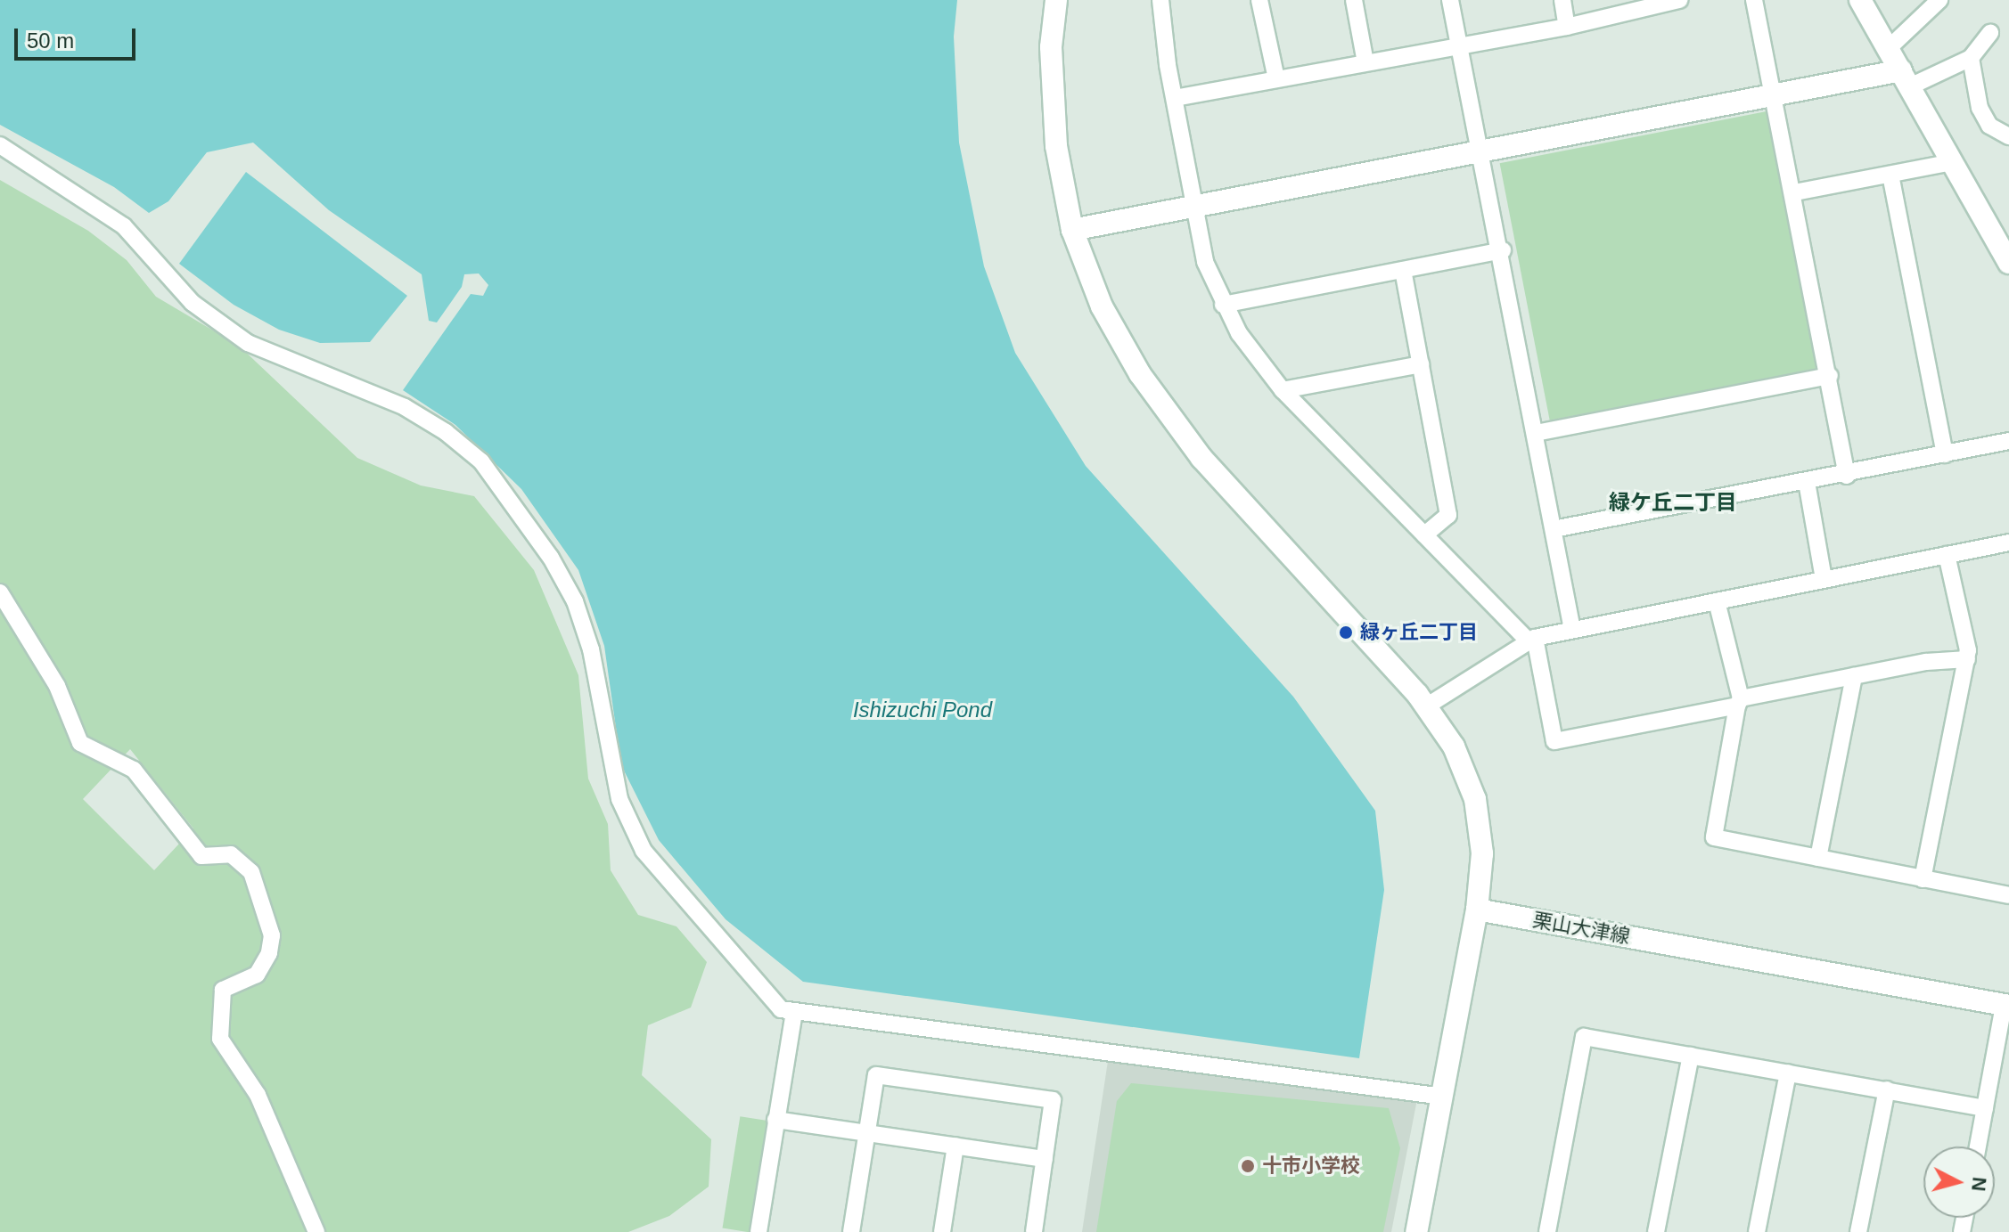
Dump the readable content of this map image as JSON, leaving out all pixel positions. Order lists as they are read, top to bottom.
{
  "streets": {
    "street": ["栗山大津線"]
  },
  "districts": ["緑ケ丘二丁目"],
  "water": ["Ishizuchi Pond"],
  "places": ["緑ヶ丘二丁目", "十市小学校"],
  "scale_bar": "50 m",
  "north": "right"
}
